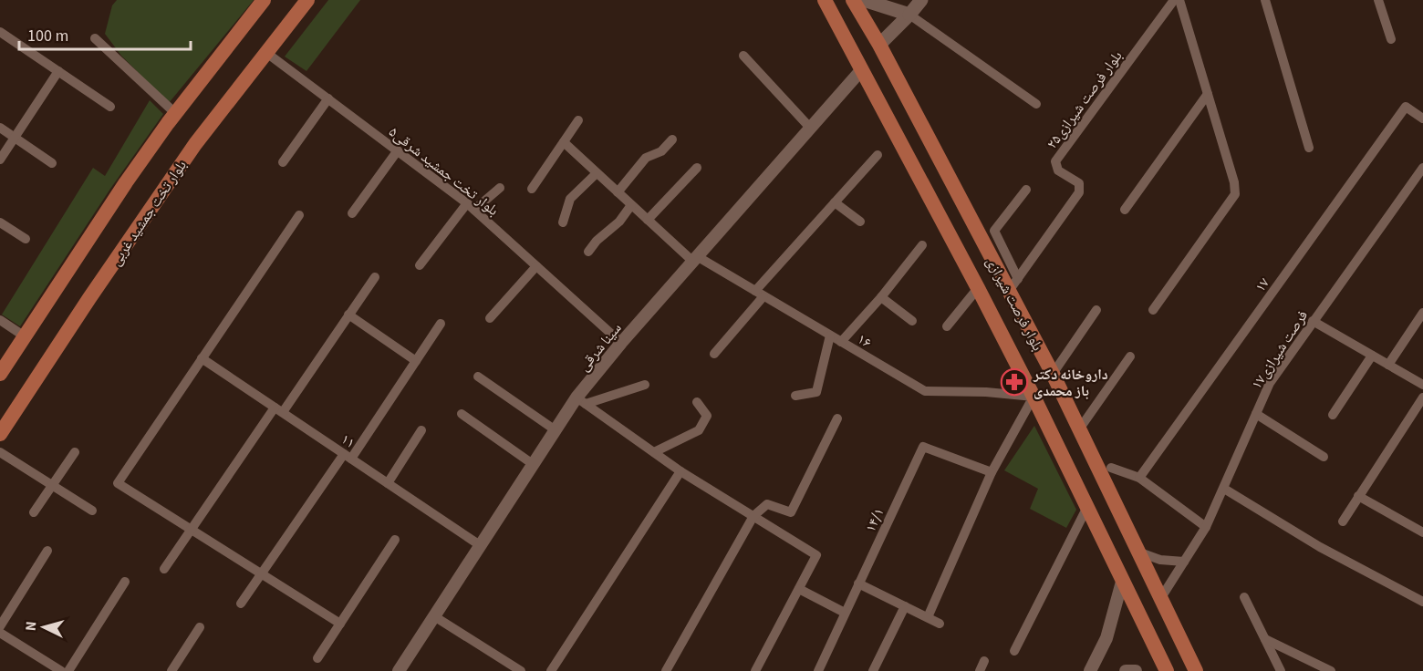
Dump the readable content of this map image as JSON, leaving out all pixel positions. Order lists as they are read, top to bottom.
{
  "streets": {
    "main road": ["بلوار تخت جمشید غربی", "بلوار فرصت شیرازی"],
    "street": [
      "بلوار فرصت شیرازی۲۵",
      "بلوار تخت جمشید شرقی۵",
      "۱۷",
      "۱۶",
      "سینا شرقی",
      "۱۷فرصت شیرازی",
      "۱۱",
      "۱۴/۱"
    ]
  },
  "crossings": [
    ["بلوار فرصت شیرازی۲۵", "بلوار فرصت شیرازی"],
    ["بلوار تخت جمشید شرقی۵", "بلوار تخت جمشید غربی"],
    ["بلوار تخت جمشید شرقی۵", "سینا شرقی"],
    ["بلوار فرصت شیرازی", "۱۶"],
    ["بلوار فرصت شیرازی", "سینا شرقی"],
    ["بلوار فرصت شیرازی", "۱۷فرصت شیرازی"],
    ["۱۶", "سینا شرقی"],
    ["سینا شرقی", "۱۱"]
  ],
  "places": {
    "pharmacy": ["داروخانه دکتر باز محمدی"]
  },
  "scale_bar": "100 m",
  "north": "left"
}
